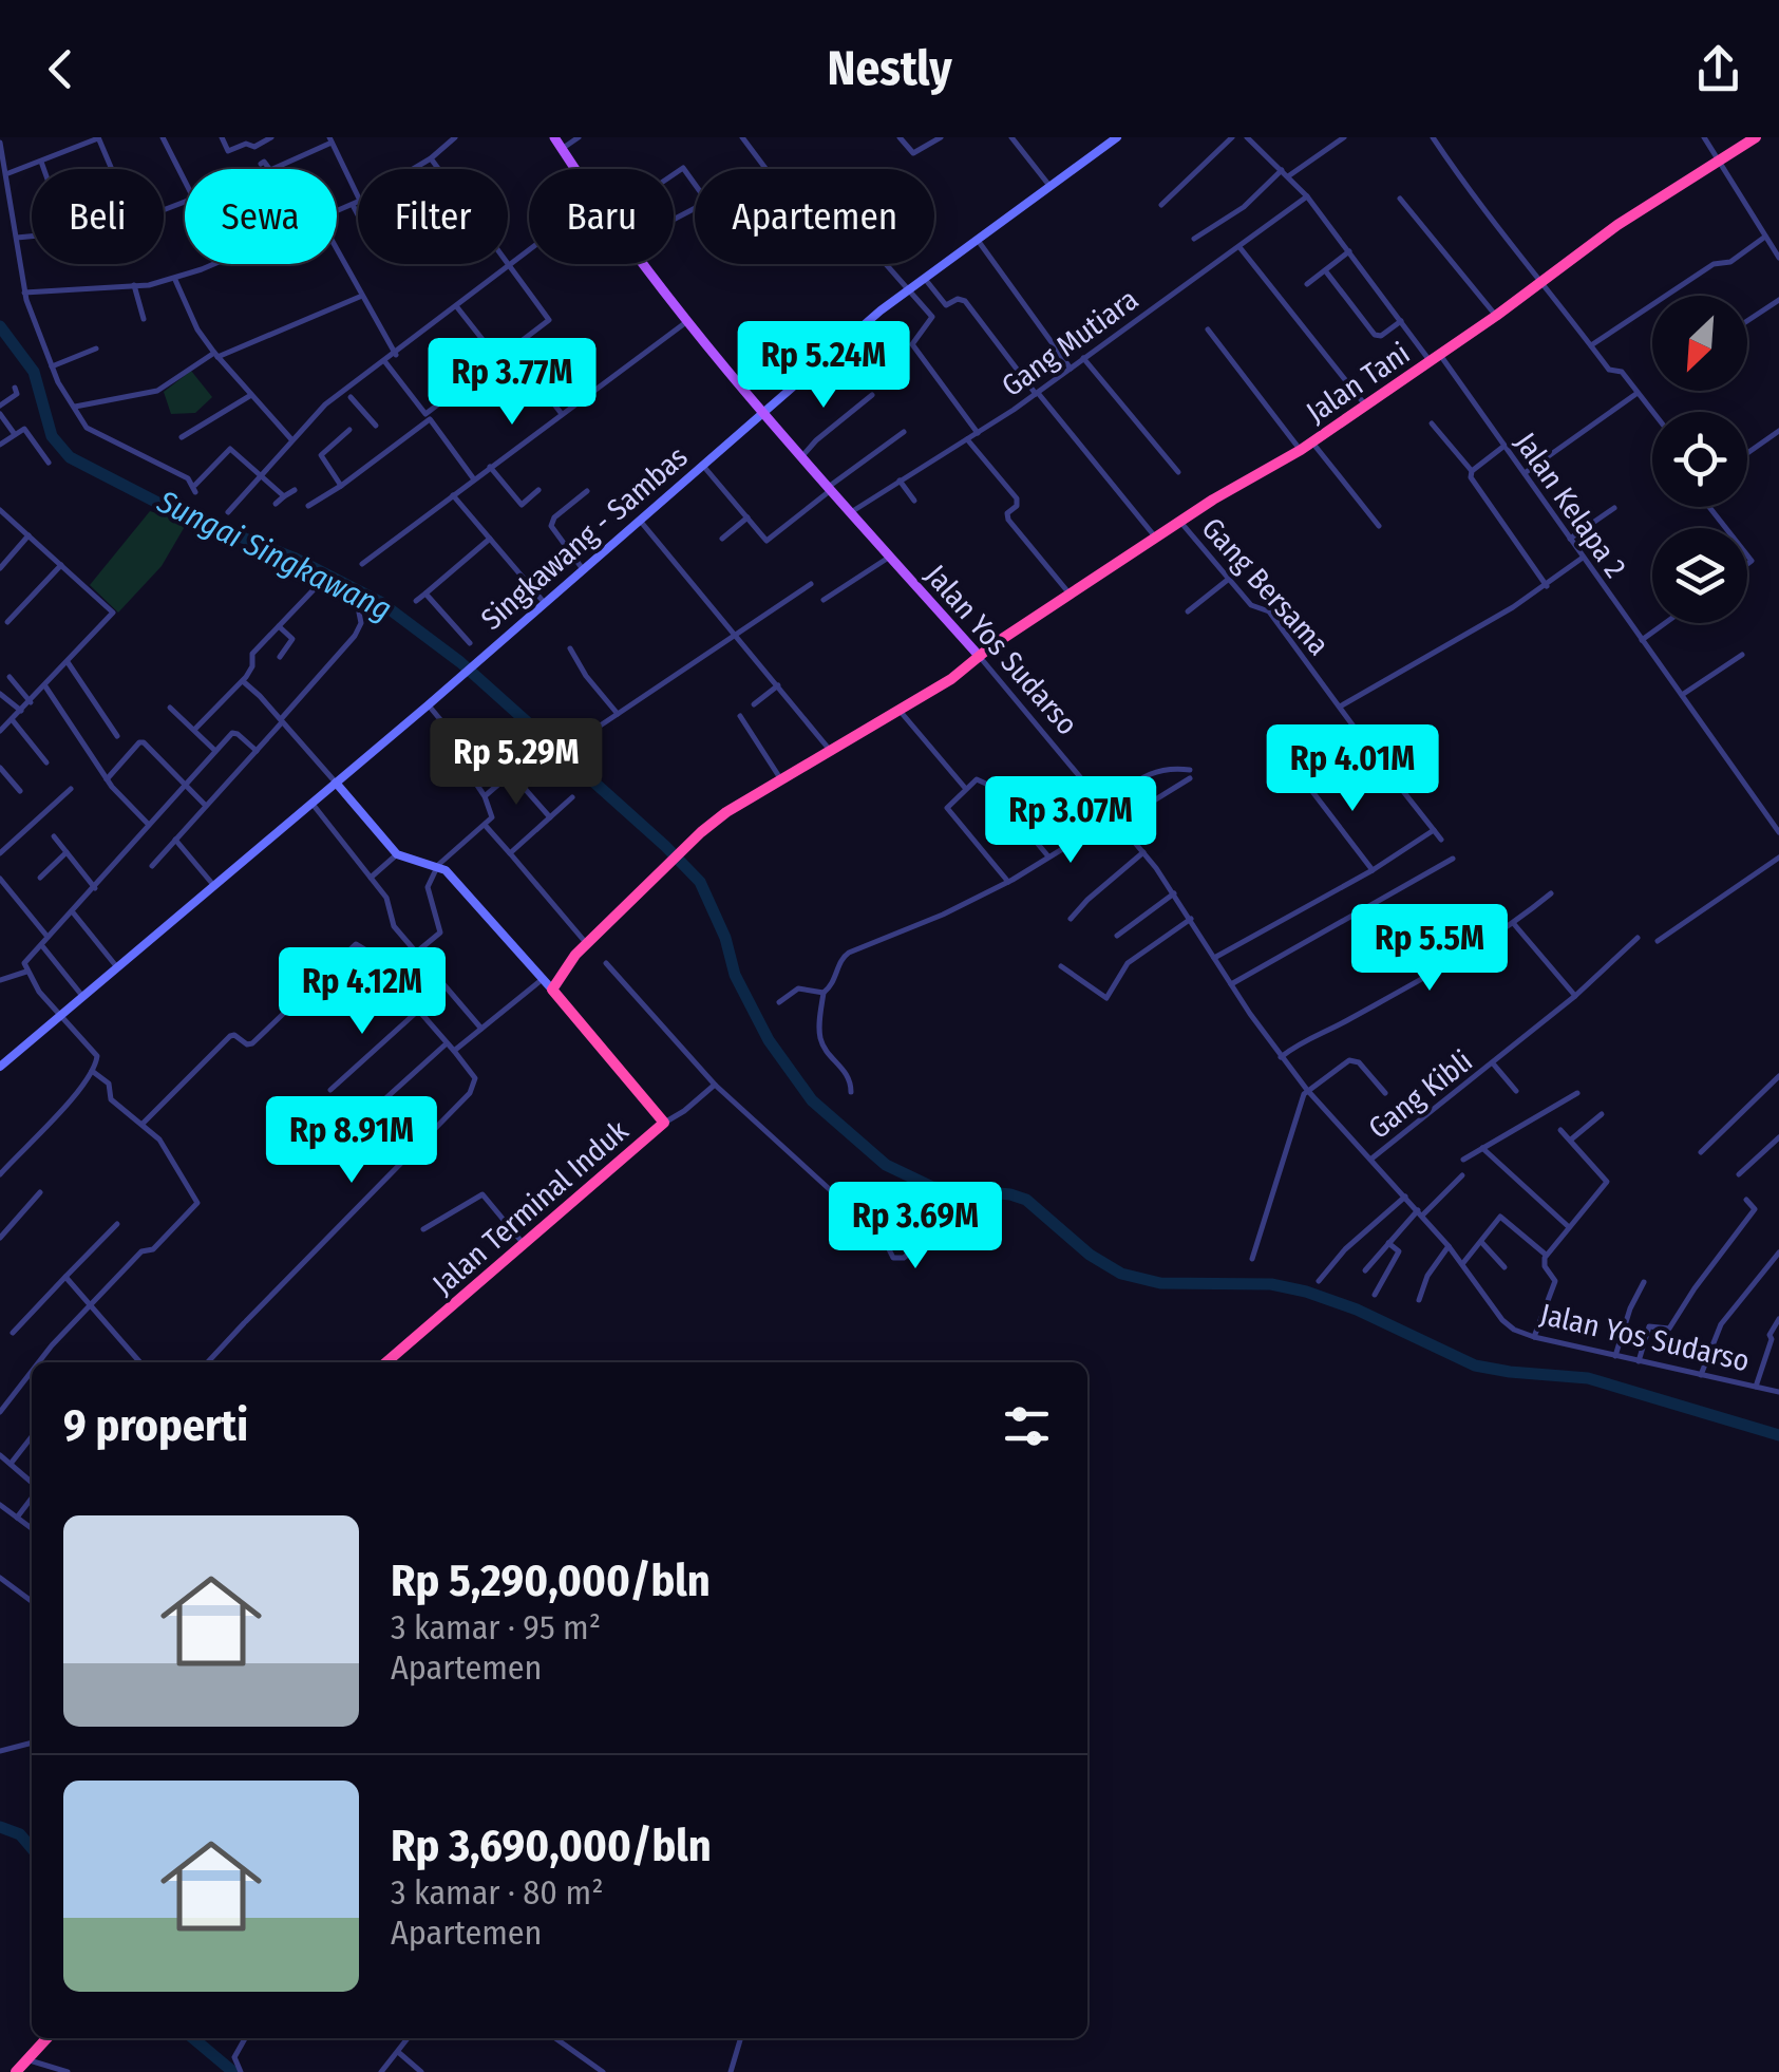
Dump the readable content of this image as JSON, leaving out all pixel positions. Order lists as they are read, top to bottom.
{
  "streets": {
    "highway": ["Jalan Tani", "Jalan Terminal Induk"],
    "main road": ["Jalan Yos Sudarso"],
    "street": [
      "Gang Mutiara",
      "Jalan Kelapa 2",
      "Singkawang - Sambas",
      "Gang Bersama",
      "Gang Kibli"
    ]
  },
  "crossings": [
    ["Gang Mutiara", "Jalan Kelapa 2"],
    ["Gang Mutiara", "Jalan Yos Sudarso"],
    ["Jalan Tani", "Jalan Kelapa 2"],
    ["Jalan Tani", "Gang Bersama"],
    ["Jalan Tani", "Jalan Yos Sudarso"],
    ["Singkawang - Sambas", "Jalan Yos Sudarso"],
    ["Jalan Yos Sudarso", "Gang Kibli"]
  ],
  "water": ["Sungai Singkawang"],
  "north": "bottom left",
  "page": {
    "header": "Nestly",
    "chip": [
      "Beli",
      "Sewa",
      "Filter",
      "Baru",
      "Apartemen"
    ],
    "price": [
      "Rp 5.24M",
      "Rp 3.77M",
      "Rp 5.29M",
      "Rp 4.01M",
      "Rp 3.07M",
      "Rp 5.5M",
      "Rp 4.12M",
      "Rp 8.91M",
      "Rp 3.69M"
    ],
    "heading": "9 properti",
    "list": [
      {
        "name": "Rp 5,290,000/bln",
        "note": "3 kamar · 95 m² · Apartemen"
      },
      {
        "name": "Rp 3,690,000/bln",
        "note": "3 kamar · 80 m² · Apartemen"
      }
    ]
  }
}
